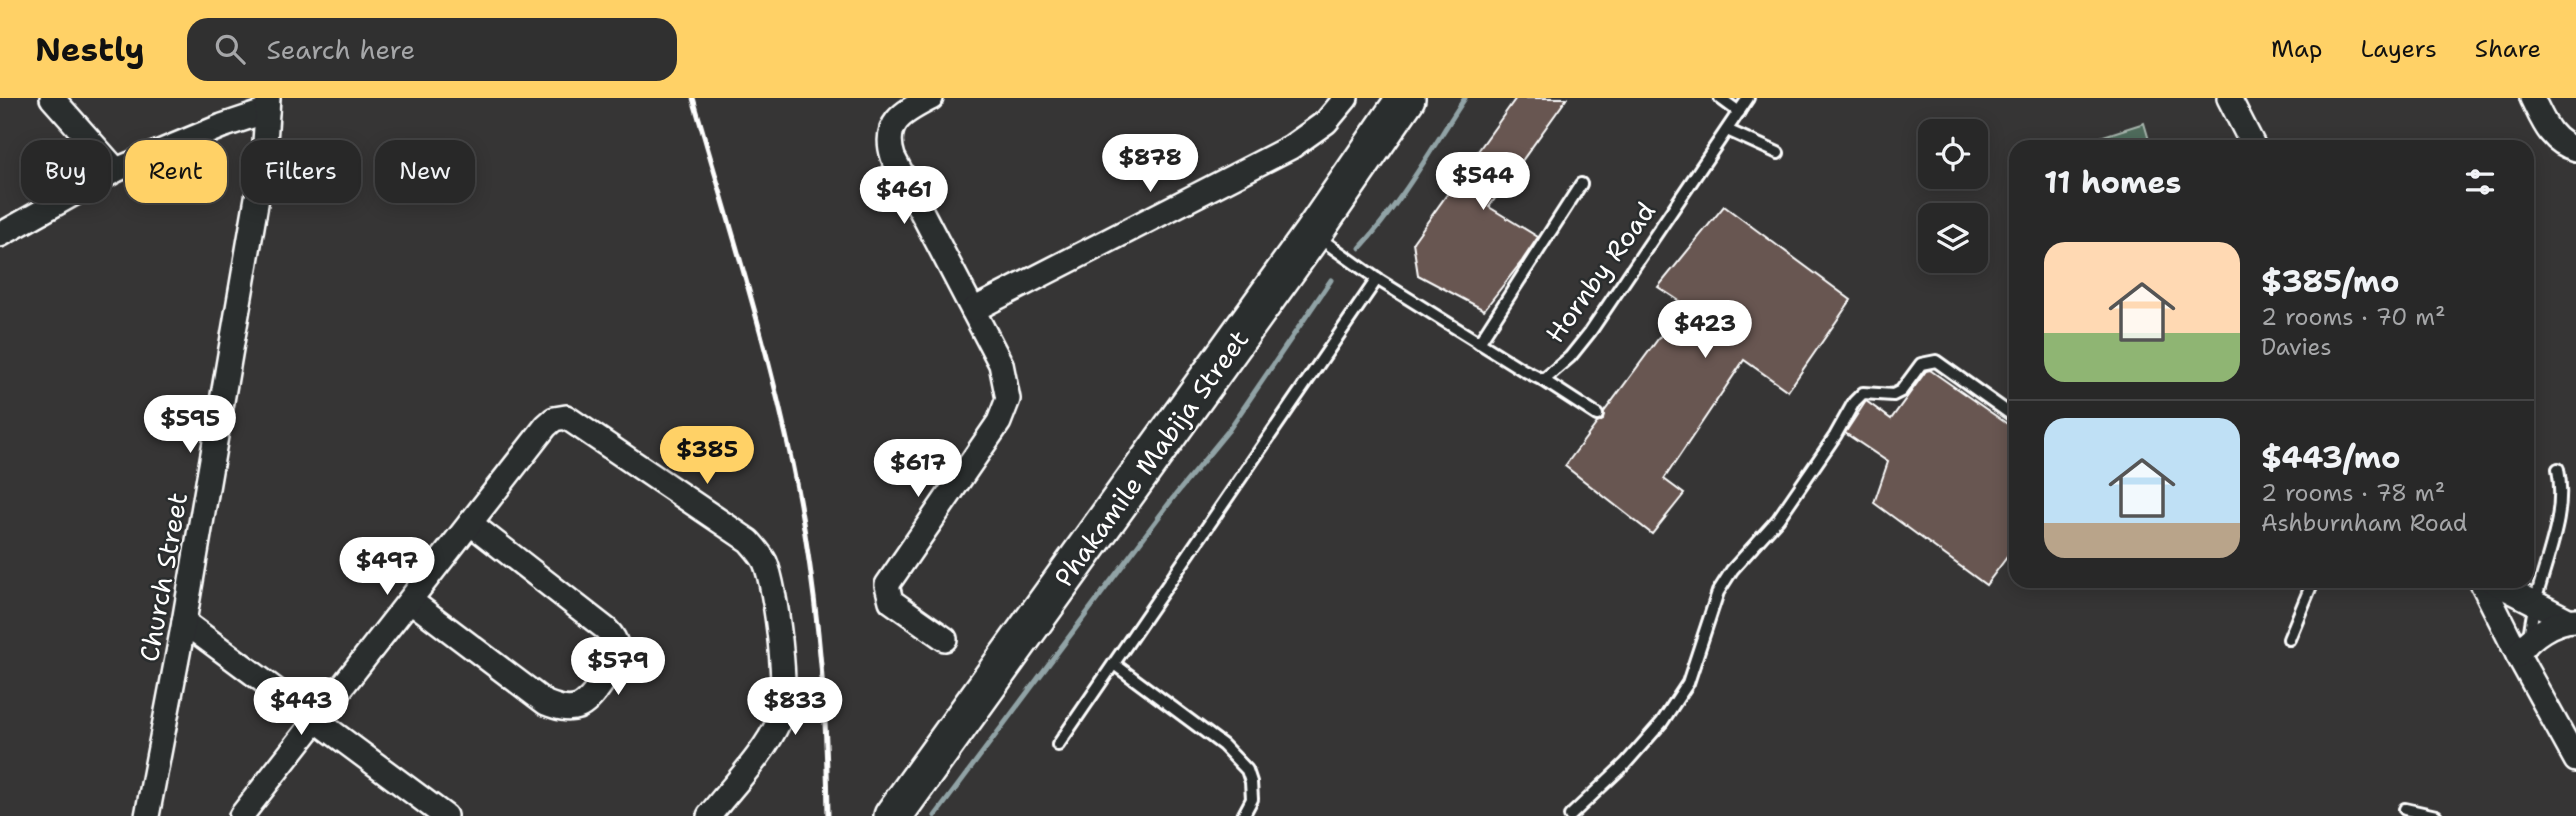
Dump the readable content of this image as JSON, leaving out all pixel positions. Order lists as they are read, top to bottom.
{
  "streets": {
    "highway": ["Phakamile Mabija Street"],
    "street": ["Church Street"],
    "lane": ["Hornby Road"]
  },
  "crossings": [
    ["Hornby Road", "Phakamile Mabija Street"]
  ],
  "page": {
    "header": "Nestly",
    "search": "Search here",
    "nav": ["Map", "Layers", "Share"],
    "price": [
      "$878",
      "$544",
      "$461",
      "$423",
      "$595",
      "$385",
      "$617",
      "$497",
      "$579",
      "$443",
      "$833"
    ],
    "chip": [
      "Buy",
      "Rent",
      "Filters",
      "New"
    ],
    "heading": "11 homes",
    "list": [
      {
        "name": "$385/mo",
        "note": "2 rooms · 70 m² · Davies"
      },
      {
        "name": "$443/mo",
        "note": "2 rooms · 78 m² · Ashburnham Road"
      }
    ]
  }
}
